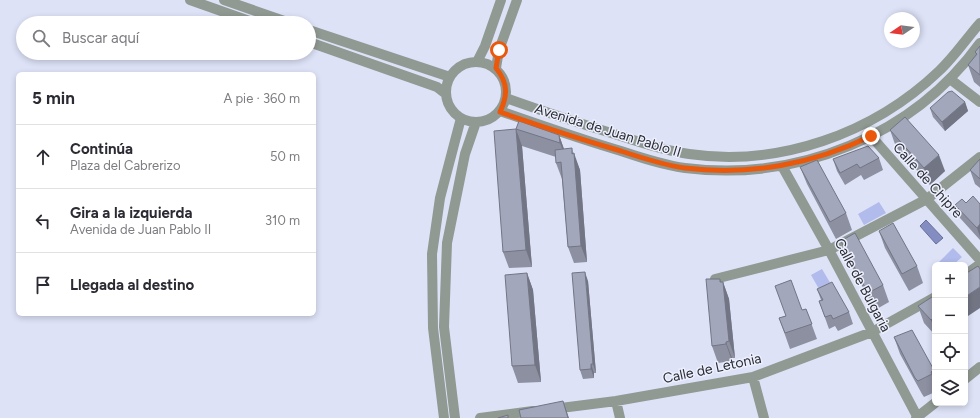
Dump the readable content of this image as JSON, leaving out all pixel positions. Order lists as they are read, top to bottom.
{
  "streets": {
    "street": [
      "Avenida de Juan Pablo II",
      "Calle de Chipre",
      "Calle de Bulgaria",
      "Calle de Letonia"
    ]
  },
  "crossings": [
    ["Avenida de Juan Pablo II", "Calle de Chipre"],
    ["Avenida de Juan Pablo II", "Calle de Bulgaria"],
    ["Calle de Bulgaria", "Calle de Letonia"]
  ],
  "north": "left",
  "page": {
    "search": "Buscar aquí",
    "heading": ["5 min", "A pie · 360 m"],
    "list": [
      ["Continúa", "Plaza del Cabrerizo", "50 m"],
      ["Gira a la izquierda", "Avenida de Juan Pablo II", "310 m"],
      "Llegada al destino"
    ],
    "map_buttons": ["+", "−"]
  }
}
